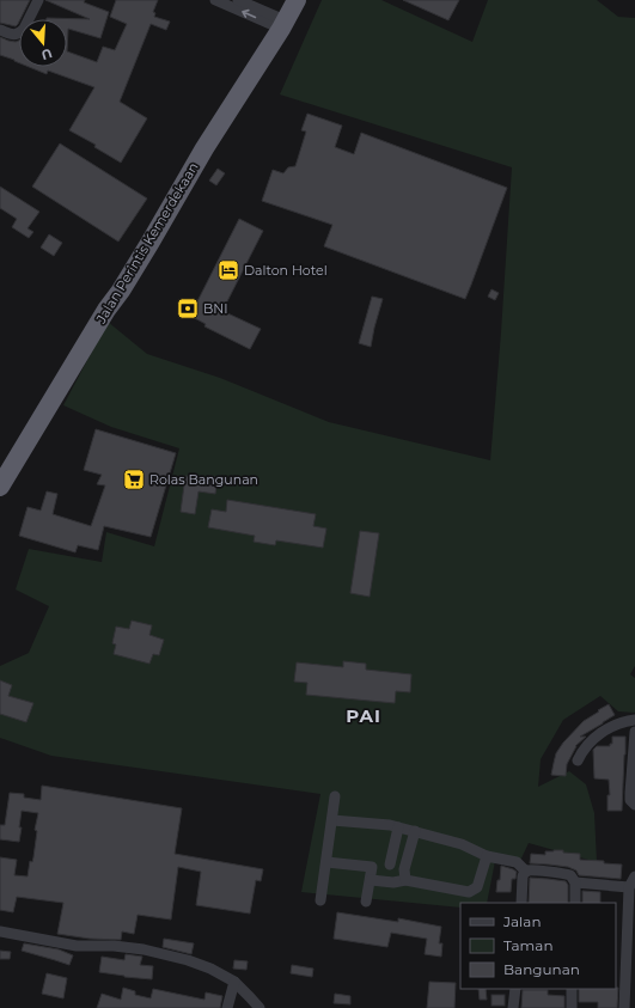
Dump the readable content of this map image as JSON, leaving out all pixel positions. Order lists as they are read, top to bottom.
{
  "streets": {
    "highway": ["Jalan Perintis Kemerdekaan"]
  },
  "districts": ["PAI"],
  "places": {
    "hotel": ["Dalton Hotel"],
    "bank": ["BNI"],
    "supermarket": ["Rolas Bangunan"]
  },
  "legend": ["Jalan", "Taman", "Bangunan"],
  "north": "bottom"
}
